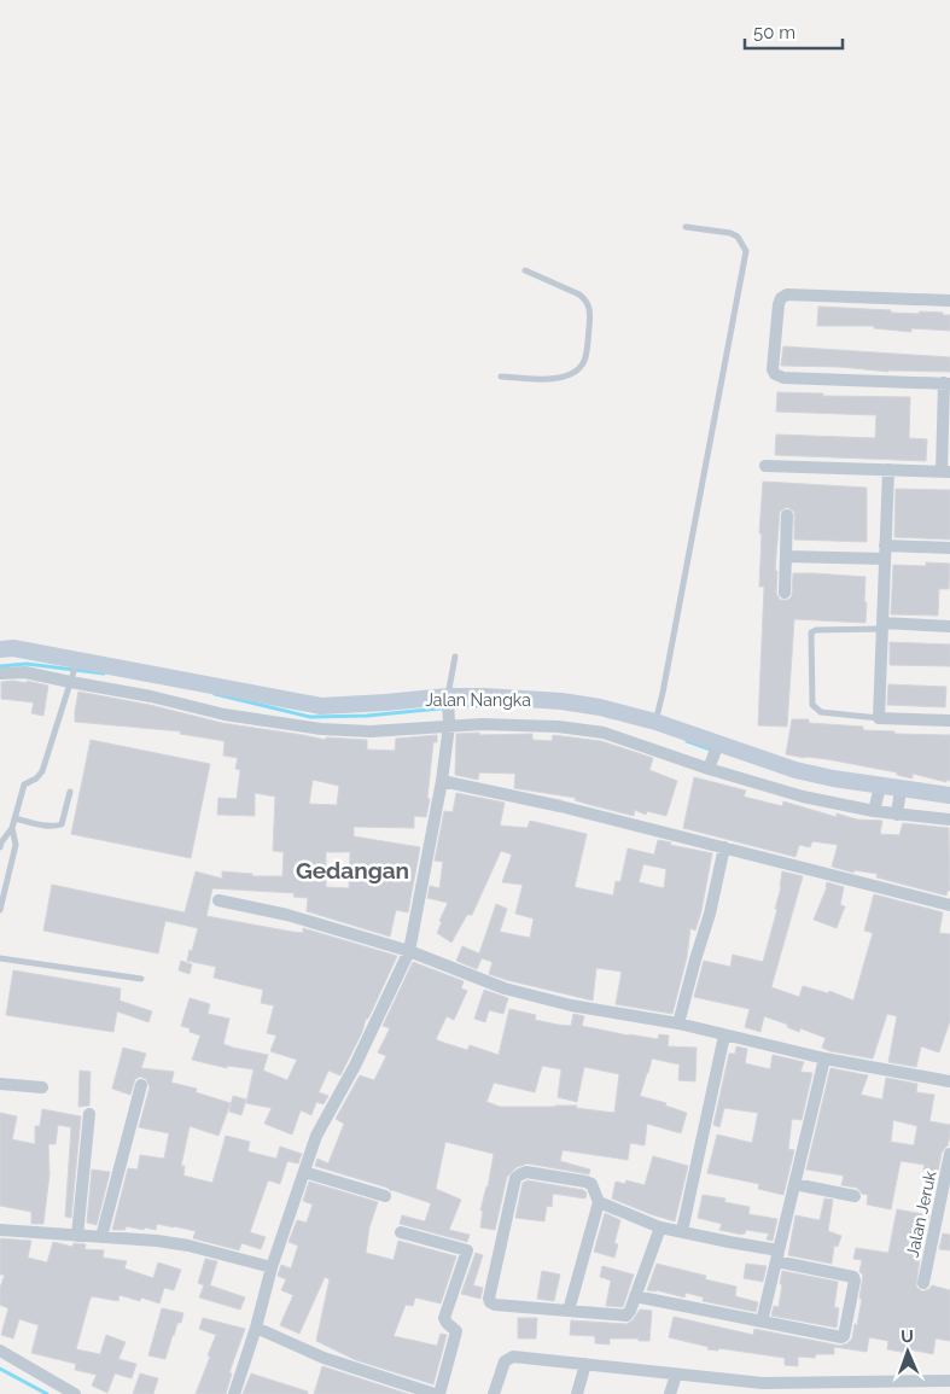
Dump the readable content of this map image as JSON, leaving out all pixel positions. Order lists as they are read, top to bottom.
{
  "streets": {
    "street": ["Jalan Nangka", "Jalan Jeruk"]
  },
  "districts": ["Gedangan"],
  "scale_bar": "50 m",
  "north": "top"
}
